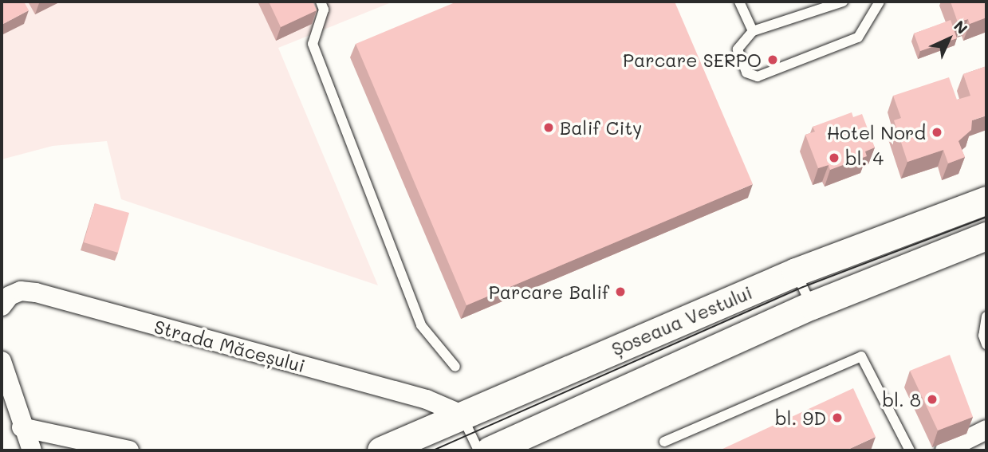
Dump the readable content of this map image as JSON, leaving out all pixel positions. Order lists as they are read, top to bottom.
{
  "streets": {
    "main road": ["Șoseaua Vestului"],
    "street": ["Strada Măceșului"]
  },
  "crossings": [
    ["Șoseaua Vestului", "Strada Măceșului"]
  ],
  "places": [
    "Parcare SERPO",
    "Balif City",
    "Hotel Nord",
    "bl. 4",
    "Parcare Balif",
    "bl. 8",
    "bl. 9D"
  ],
  "north": "top right"
}
